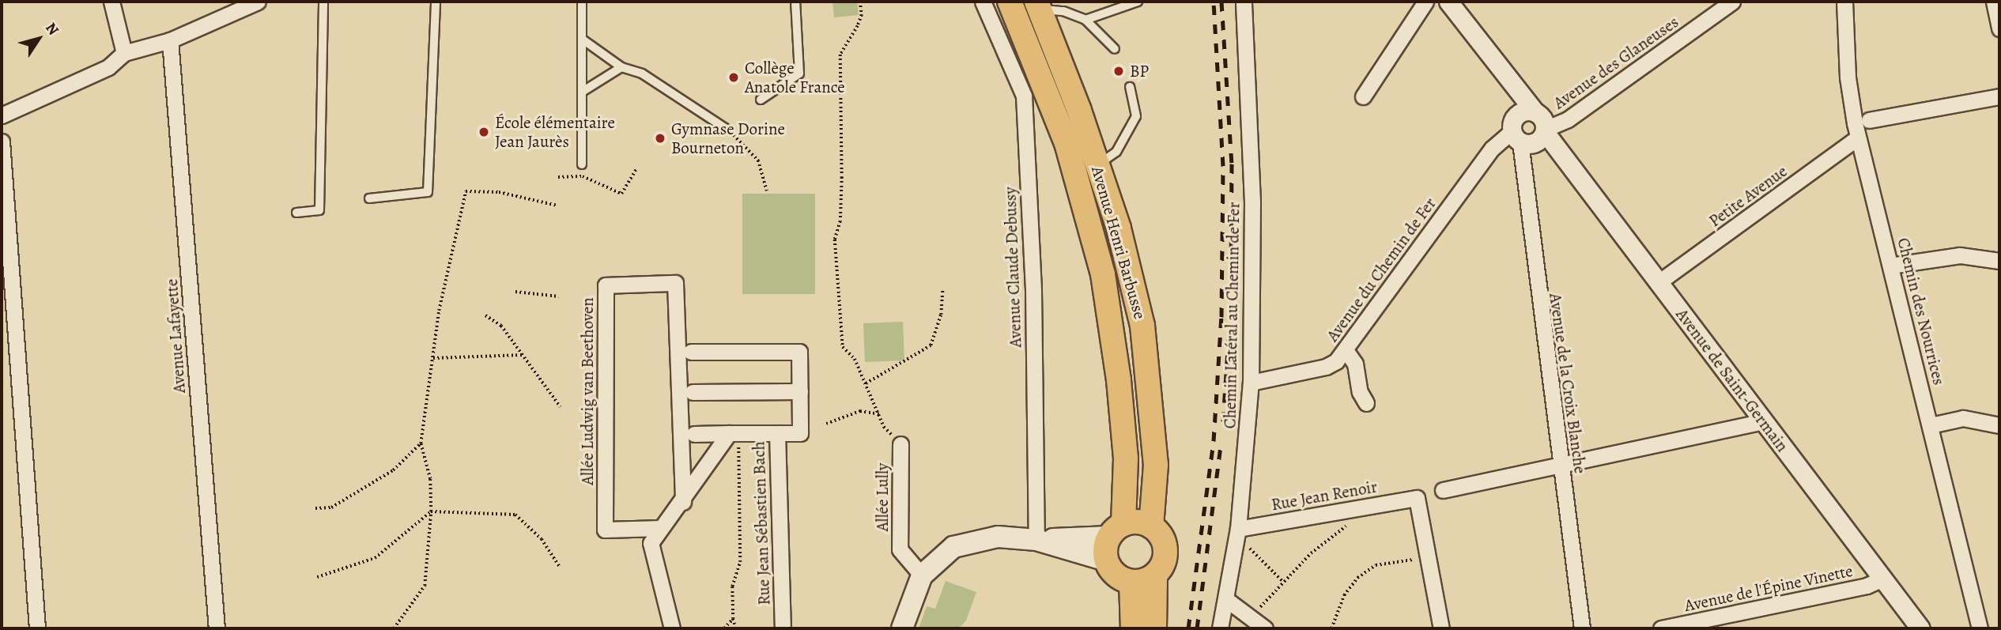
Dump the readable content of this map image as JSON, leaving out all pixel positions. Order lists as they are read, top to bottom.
{
  "streets": {
    "main road": ["Avenue Henri Barbusse"],
    "street": [
      "Avenue des Glaneuses",
      "Petite Avenue",
      "Avenue Claude Debussy",
      "Avenue du Chemin de Fer",
      "Chemin des Nourrices",
      "Chemin Latéral au Chemin de Fer",
      "Avenue Lafayette",
      "Avenue de Saint-Germain",
      "Avenue de la Croix Blanche",
      "Allée Ludwig van Beethoven",
      "Rue Jean Renoir",
      "Allée Lully",
      "Rue Jean Sébastien Bach",
      "Avenue de l'Épine Vinette"
    ]
  },
  "crossings": [
    ["Avenue des Glaneuses", "Avenue du Chemin de Fer"],
    ["Avenue des Glaneuses", "Avenue de Saint-Germain"],
    ["Avenue des Glaneuses", "Avenue de la Croix Blanche"],
    ["Petite Avenue", "Chemin des Nourrices"],
    ["Petite Avenue", "Avenue de Saint-Germain"],
    ["Avenue du Chemin de Fer", "Chemin Latéral au Chemin de Fer"],
    ["Avenue du Chemin de Fer", "Avenue de Saint-Germain"],
    ["Avenue du Chemin de Fer", "Avenue de la Croix Blanche"],
    ["Chemin Latéral au Chemin de Fer", "Rue Jean Renoir"],
    ["Avenue de Saint-Germain", "Avenue de la Croix Blanche"],
    ["Avenue de Saint-Germain", "Avenue de l'Épine Vinette"],
    ["Allée Ludwig van Beethoven", "Rue Jean Sébastien Bach"]
  ],
  "places": [
    "BP",
    "Collège Anatole France",
    "École élémentaire Jean Jaurès",
    "Gymnase Dorine Bourneton"
  ],
  "north": "top right"
}
